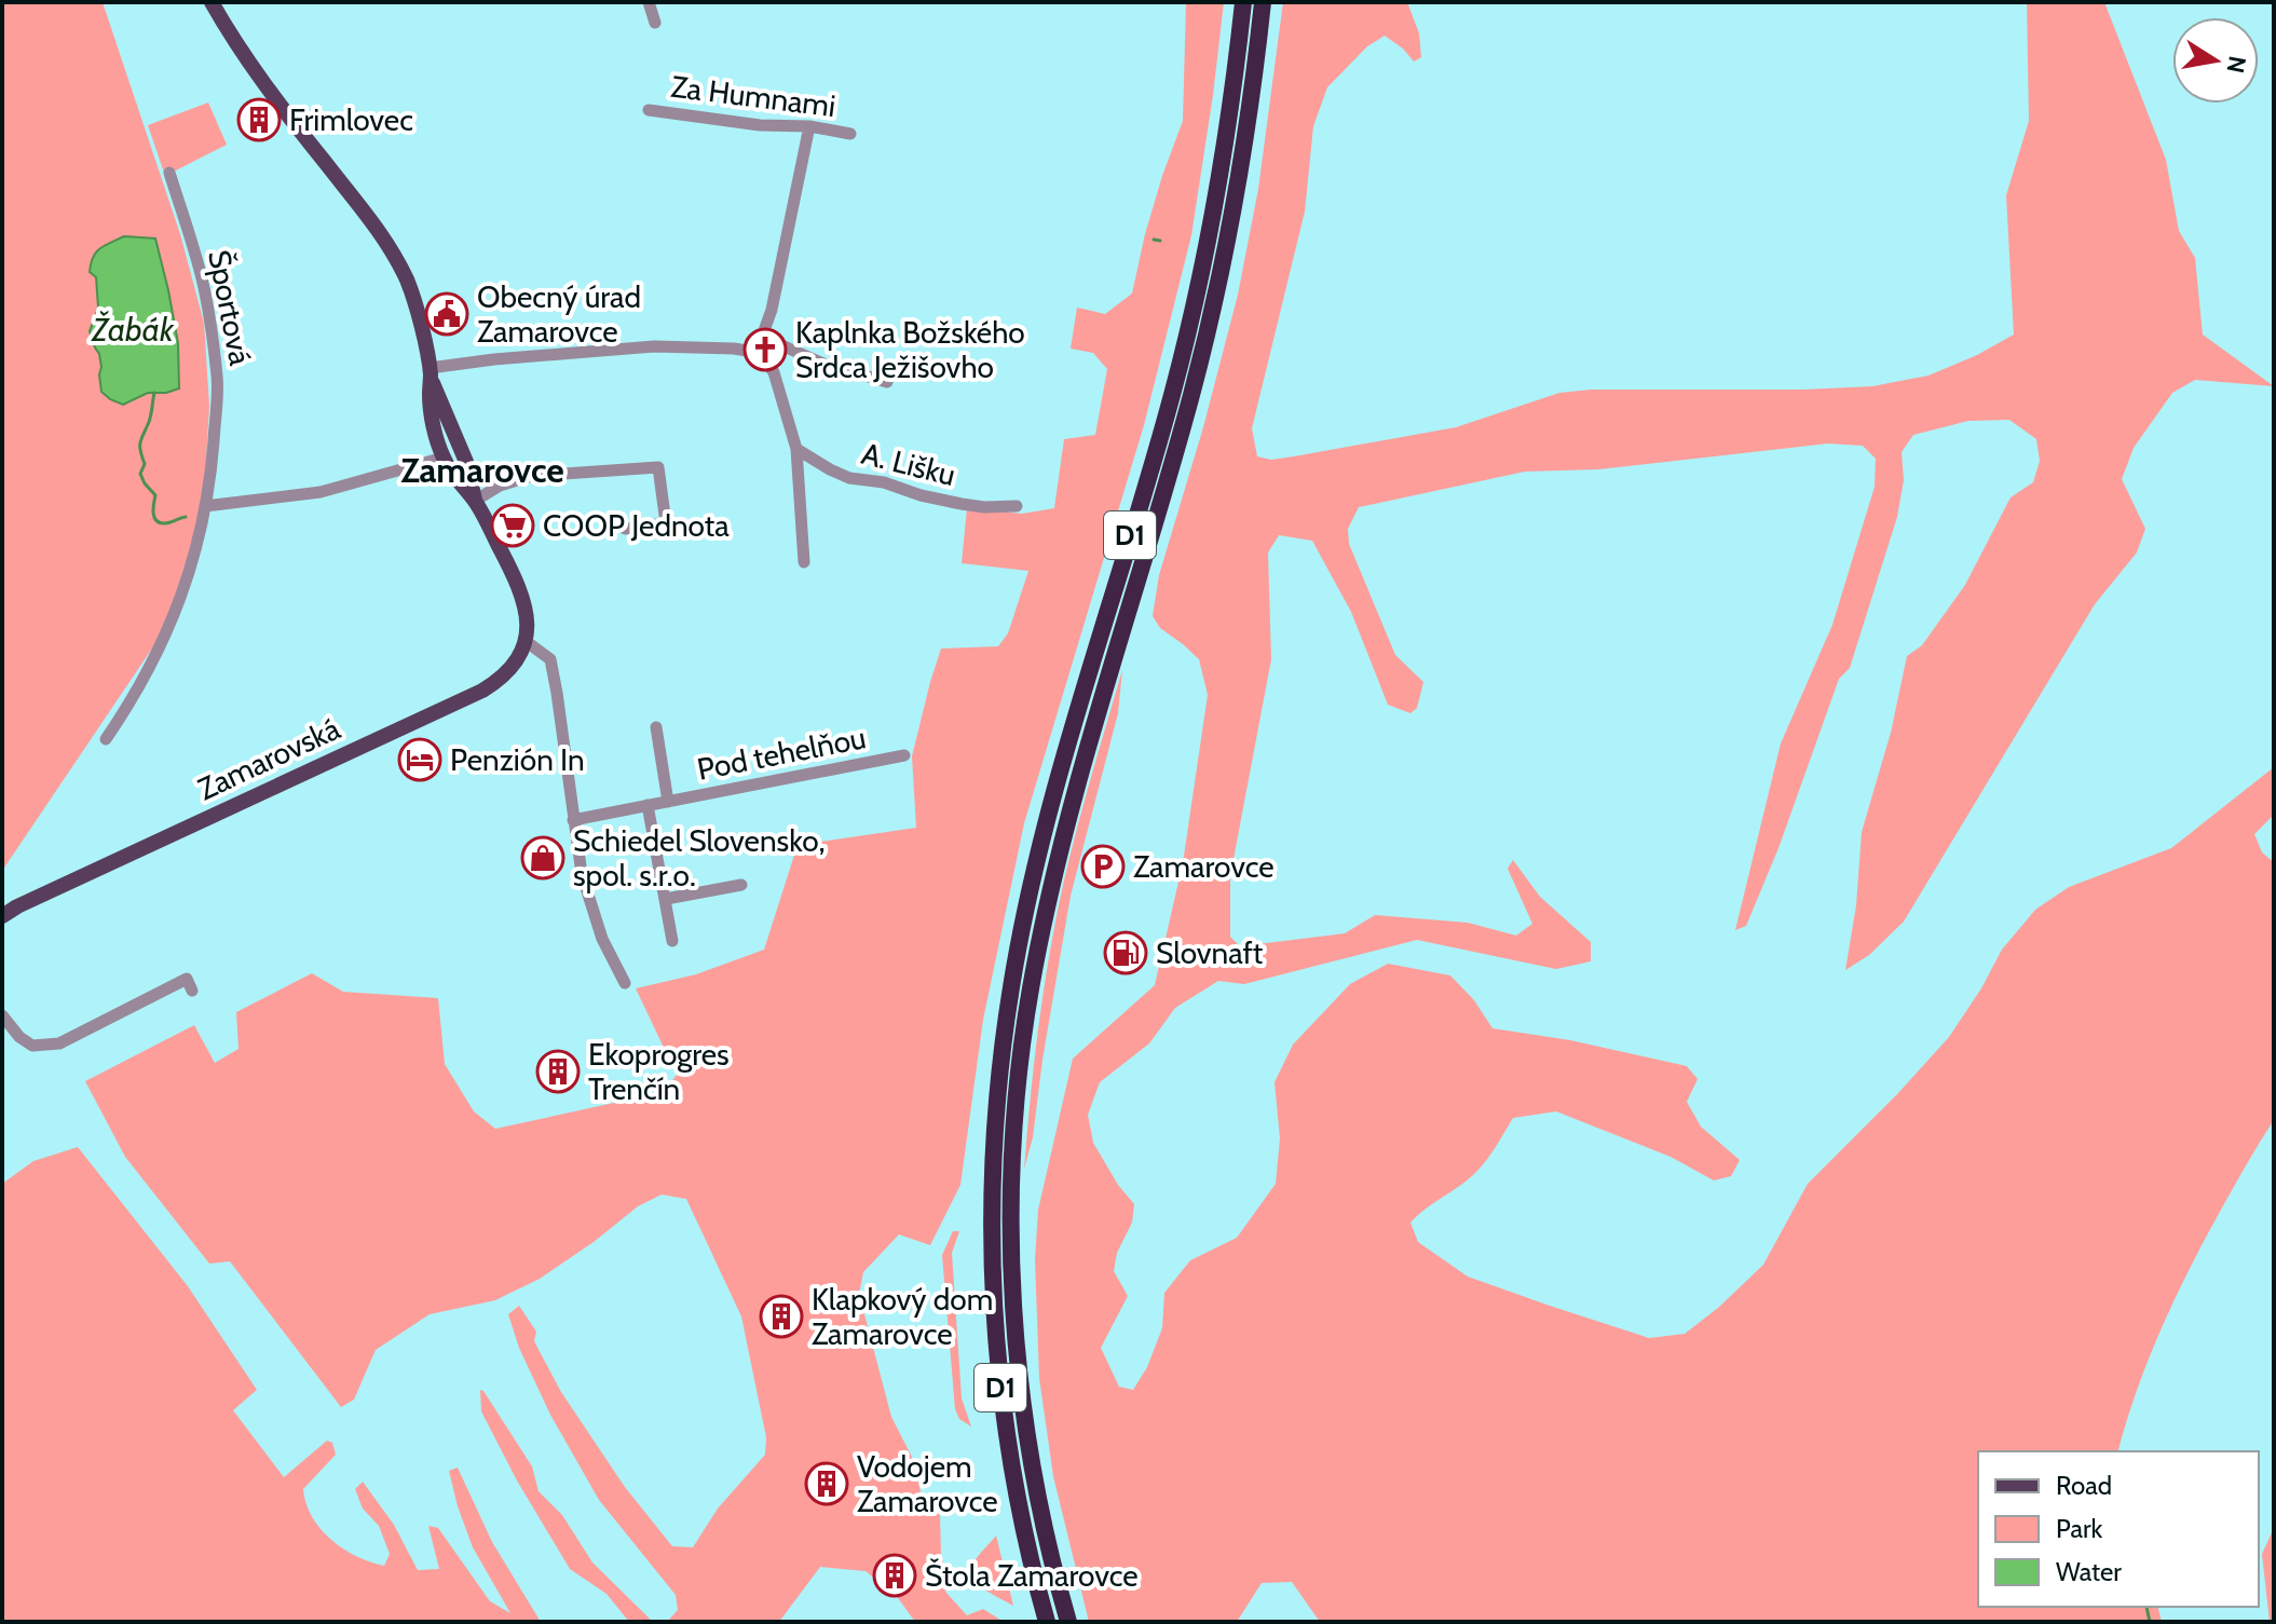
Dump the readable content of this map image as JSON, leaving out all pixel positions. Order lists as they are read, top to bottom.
{
  "streets": {
    "highway": ["D1"],
    "main road": ["Zamarovská"],
    "street": [
      "Za Humnami",
      "Športová",
      "A. Lišku",
      "Pod tehelňou"
    ]
  },
  "districts": ["Zamarovce"],
  "water": ["Žabák"],
  "places": {
    "building": [
      "Frimlovec",
      "Ekoprogres Trenčín",
      "Klapkový dom Zamarovce",
      "Vodojem Zamarovce",
      "Štola Zamarovce"
    ],
    "public building": ["Obecný úrad Zamarovce"],
    "church": ["Kaplnka Božského Srdca Ježišovho"],
    "supermarket": ["COOP Jednota"],
    "hotel": ["Penzión In"],
    "shop": ["Schiedel Slovensko, spol. s.r.o."],
    "parking": ["Zamarovce"],
    "fuel station": ["Slovnaft"]
  },
  "legend": ["Road", "Park", "Water"],
  "north": "right"
}
